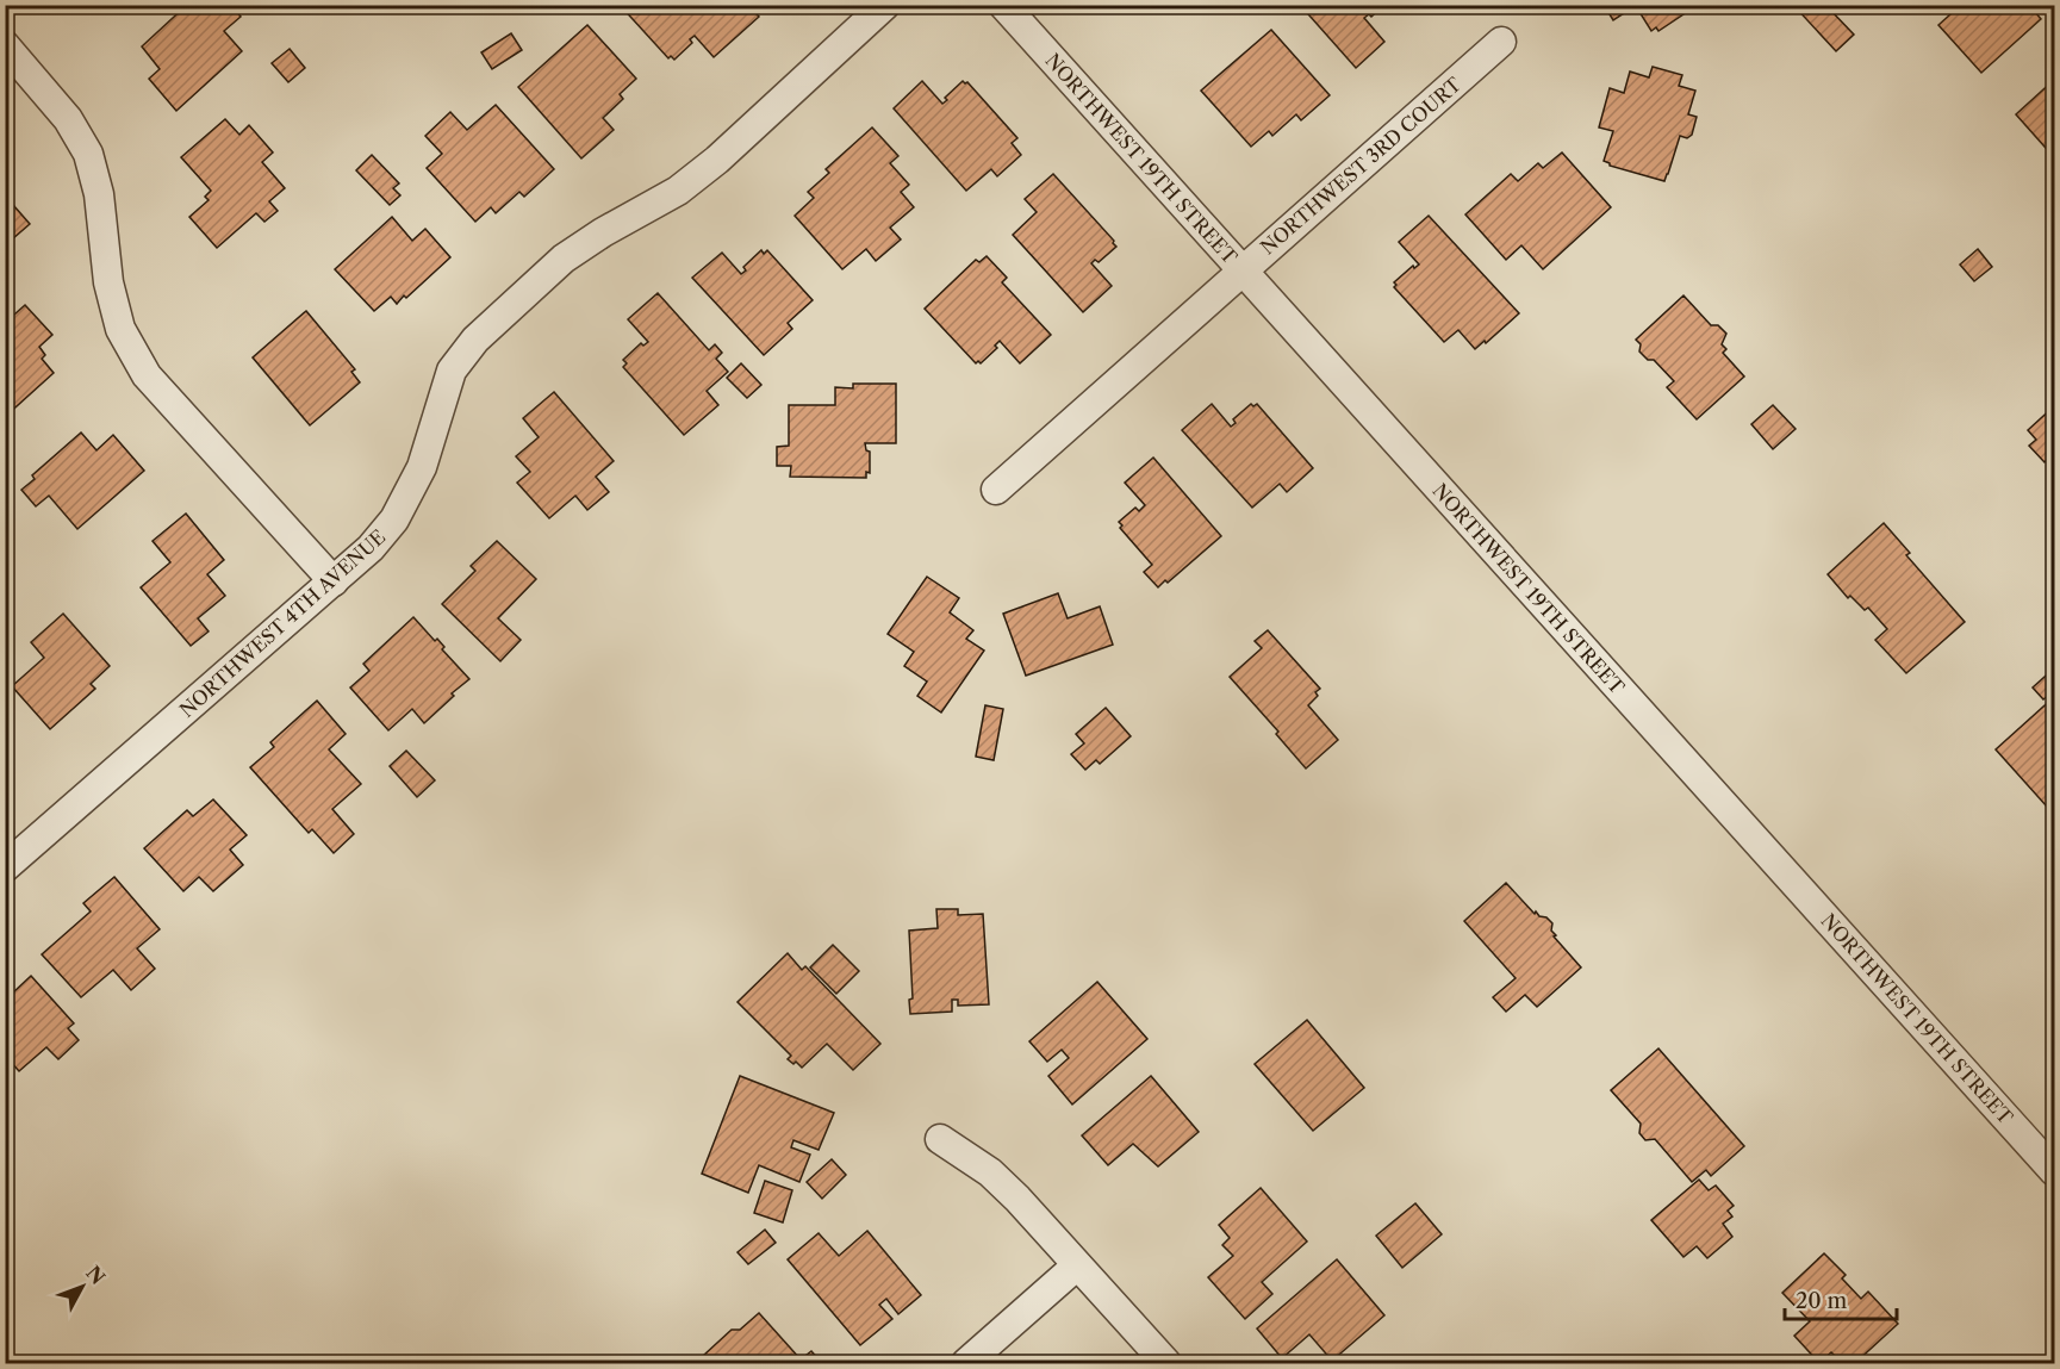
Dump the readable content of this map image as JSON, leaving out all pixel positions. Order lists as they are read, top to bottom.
{
  "streets": {
    "street": ["NORTHWEST 19TH STREET", "NORTHWEST 3RD COURT", "NORTHWEST 4TH AVENUE"]
  },
  "crossings": [
    ["NORTHWEST 19TH STREET", "NORTHWEST 3RD COURT"]
  ],
  "scale_bar": "20 m",
  "north": "top right"
}
